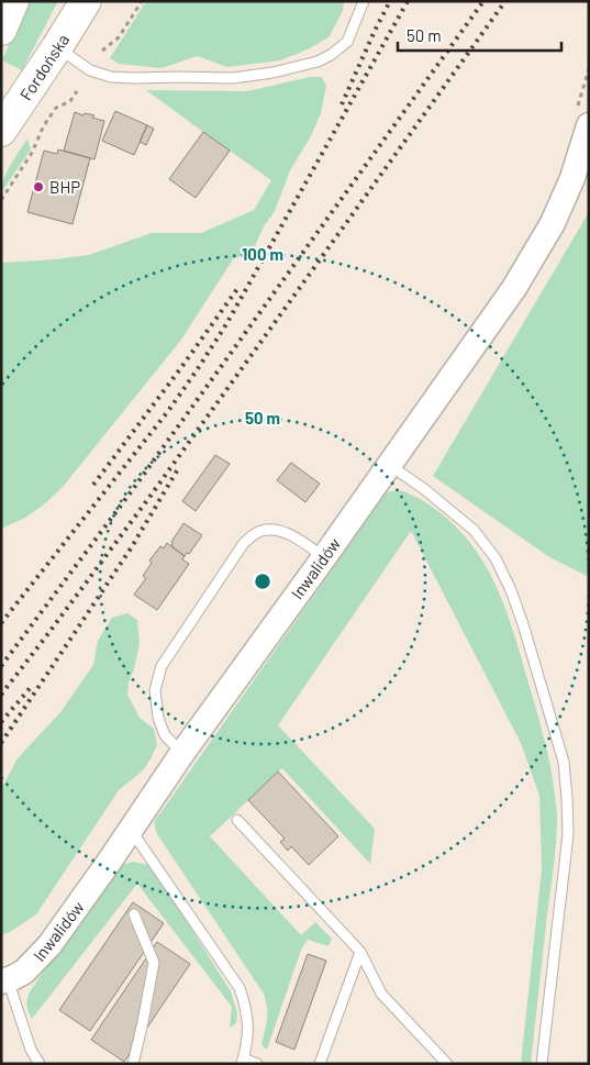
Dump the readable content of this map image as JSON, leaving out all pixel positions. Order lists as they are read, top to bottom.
{
  "streets": {
    "main road": ["Fordońska"],
    "street": ["Inwalidów"]
  },
  "places": ["BHP"],
  "scale_bar": "50 m",
  "rings": ["100 m", "50 m"]
}
